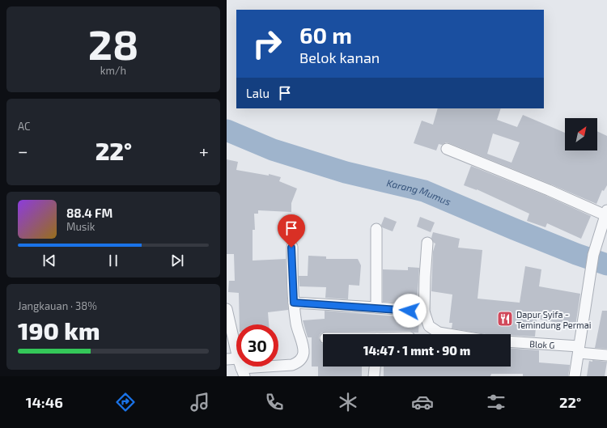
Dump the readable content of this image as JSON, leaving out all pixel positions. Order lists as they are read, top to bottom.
{
  "streets": {
    "street": ["Blok G"]
  },
  "water": ["Karang Mumus"],
  "places": {
    "restaurant": ["Dapur Syifa - Temindung Permai"]
  },
  "north": "top right",
  "page": {
    "tile": [
      ["28", "km/h"],
      "AC",
      ["Jangkauan · 38%", "190 km"]
    ],
    "turn": ["60 m", "Belok kanan"],
    "then": "Lalu",
    "heat": ["−", "22°", "+"],
    "song": ["88.4 FM", "Musik"],
    "limit": "30",
    "trip": "14:47 · 1 mnt · 90 m",
    "tabs": ["14:46", "22°"]
  }
}
